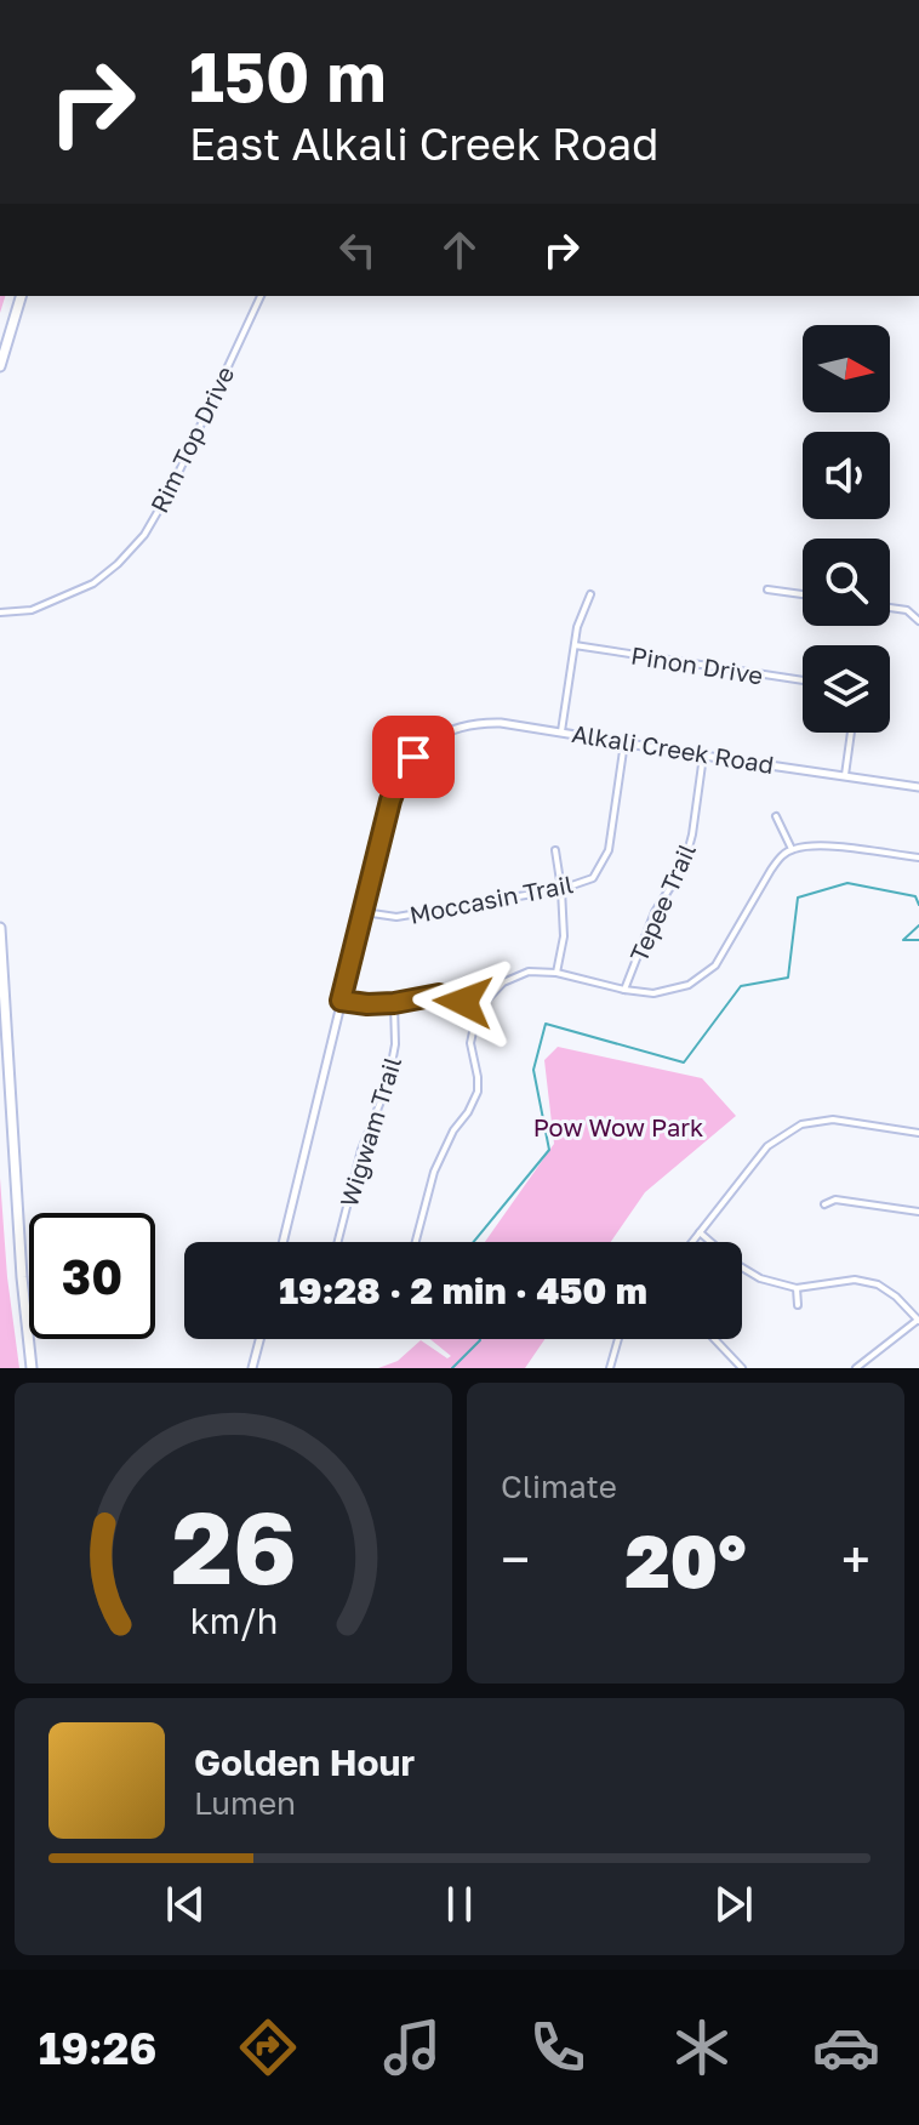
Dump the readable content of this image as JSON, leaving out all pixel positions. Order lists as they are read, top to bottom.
{
  "streets": {
    "street": [
      "Rim Top Drive",
      "Pinon Drive",
      "Alkali Creek Road",
      "Moccasin Trail",
      "Tepee Trail",
      "Wigwam Trail"
    ]
  },
  "crossings": [
    ["Alkali Creek Road", "Moccasin Trail"],
    ["Alkali Creek Road", "Tepee Trail"]
  ],
  "parks": ["Pow Wow Park"],
  "north": "right",
  "page": {
    "turn": ["150 m", "East Alkali Creek Road"],
    "limit": "30",
    "trip": "19:28 · 2 min · 450 m",
    "tile": "Climate",
    "heat": ["−", "20°", "+"],
    "song": ["Golden Hour", "Lumen"],
    "tabs": "19:26",
    "gauge": ["26", "km/h"]
  }
}
